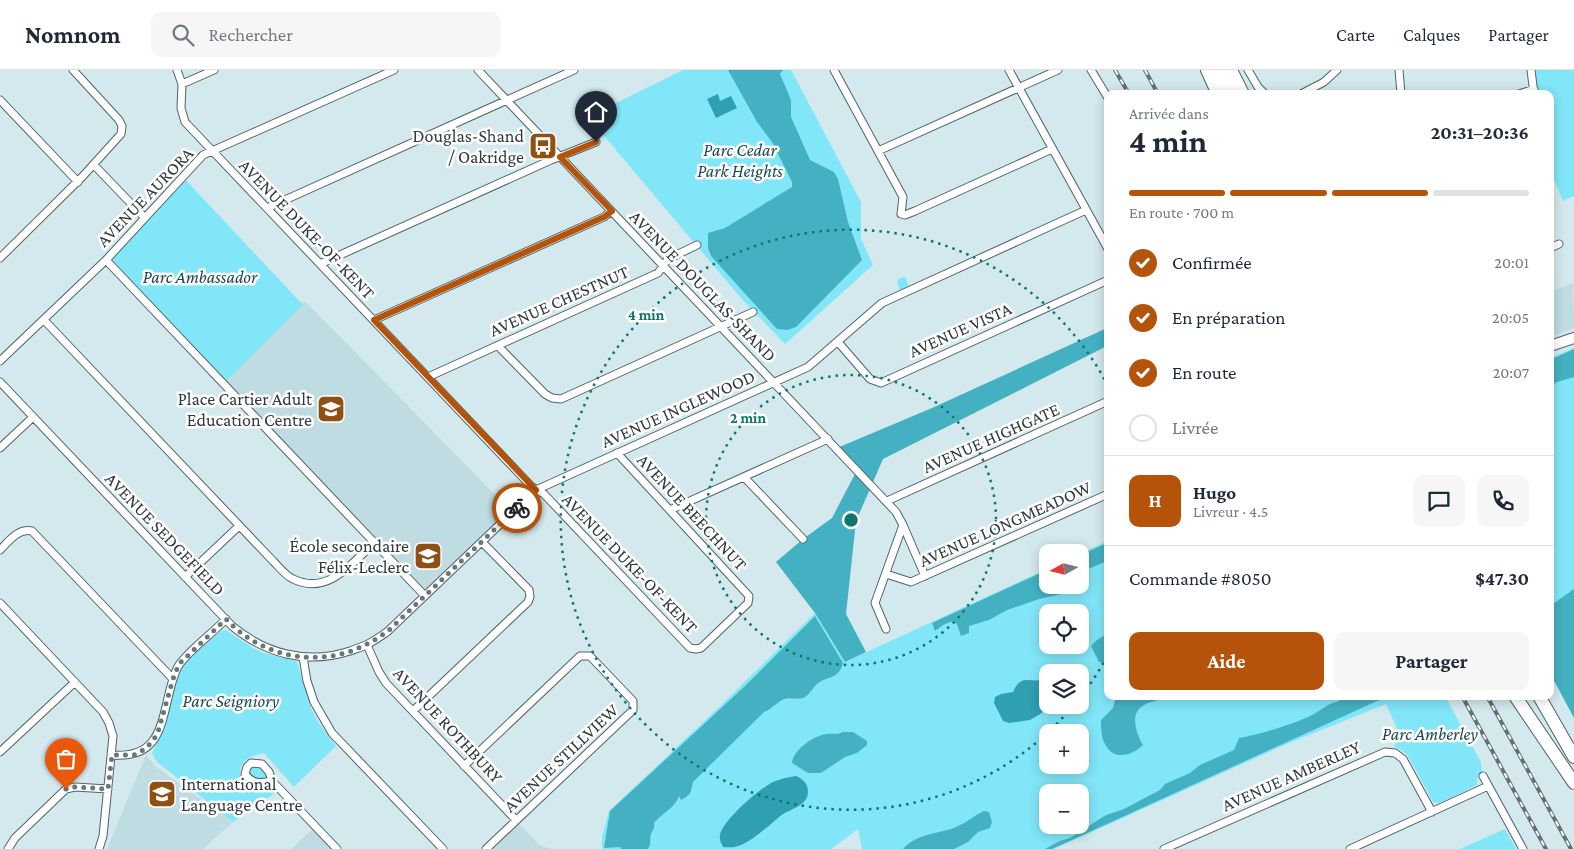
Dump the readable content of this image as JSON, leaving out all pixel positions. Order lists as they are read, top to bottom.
{
  "streets": {
    "street": [
      "AVENUE AURORA",
      "AVENUE DUKE-OF-KENT",
      "AVENUE DOUGLAS-SHAND",
      "AVENUE CHESTNUT",
      "AVENUE VISTA",
      "AVENUE INGLEWOOD",
      "AVENUE HIGHGATE",
      "AVENUE BEECHNUT",
      "AVENUE LONGMEADOW",
      "AVENUE SEDGEFIELD",
      "AVENUE ROTHBURY",
      "AVENUE STILLVIEW",
      "AVENUE AMBERLEY"
    ]
  },
  "crossings": [
    ["AVENUE AURORA", "AVENUE DUKE-OF-KENT"],
    ["AVENUE DUKE-OF-KENT", "AVENUE CHESTNUT"],
    ["AVENUE DUKE-OF-KENT", "AVENUE INGLEWOOD"],
    ["AVENUE DUKE-OF-KENT", "AVENUE BEECHNUT"],
    ["AVENUE DOUGLAS-SHAND", "AVENUE CHESTNUT"],
    ["AVENUE DOUGLAS-SHAND", "AVENUE INGLEWOOD"],
    ["AVENUE DOUGLAS-SHAND", "AVENUE HIGHGATE"],
    ["AVENUE DOUGLAS-SHAND", "AVENUE LONGMEADOW"],
    ["AVENUE VISTA", "AVENUE INGLEWOOD"],
    ["AVENUE INGLEWOOD", "AVENUE BEECHNUT"],
    ["AVENUE INGLEWOOD", "AVENUE SEDGEFIELD"],
    ["AVENUE INGLEWOOD", "AVENUE ROTHBURY"],
    ["AVENUE ROTHBURY", "AVENUE STILLVIEW"]
  ],
  "parks": [
    "Parc Cedar Park Heights",
    "Parc Ambassador",
    "Parc Seigniory",
    "Parc Amberley"
  ],
  "places": {
    "bus stop": ["Douglas-Shand / Oakridge"],
    "school or university": ["Place Cartier Adult Education Centre", "École secondaire Félix-Leclerc", "International Language Centre"]
  },
  "north": "left",
  "page": {
    "header": "Nomnom",
    "search": "Rechercher",
    "nav": ["Carte", "Calques", "Partager"],
    "heading": ["4 min", "Arrivée dans", "20:31–20:36"],
    "panel": [
      "Hugo",
      "Livreur · 4.5",
      "Commande #8050",
      "$47.30"
    ],
    "bar": "En route · 700 m",
    "list": [
      ["Confirmée", "20:01"],
      ["En préparation", "20:05"],
      ["En route", "20:07"],
      "Livrée"
    ],
    "round": "H",
    "map_buttons": ["+", "−"],
    "buttons": ["Aide", "Partager"]
  },
  "rings": ["4 min", "2 min"]
}
